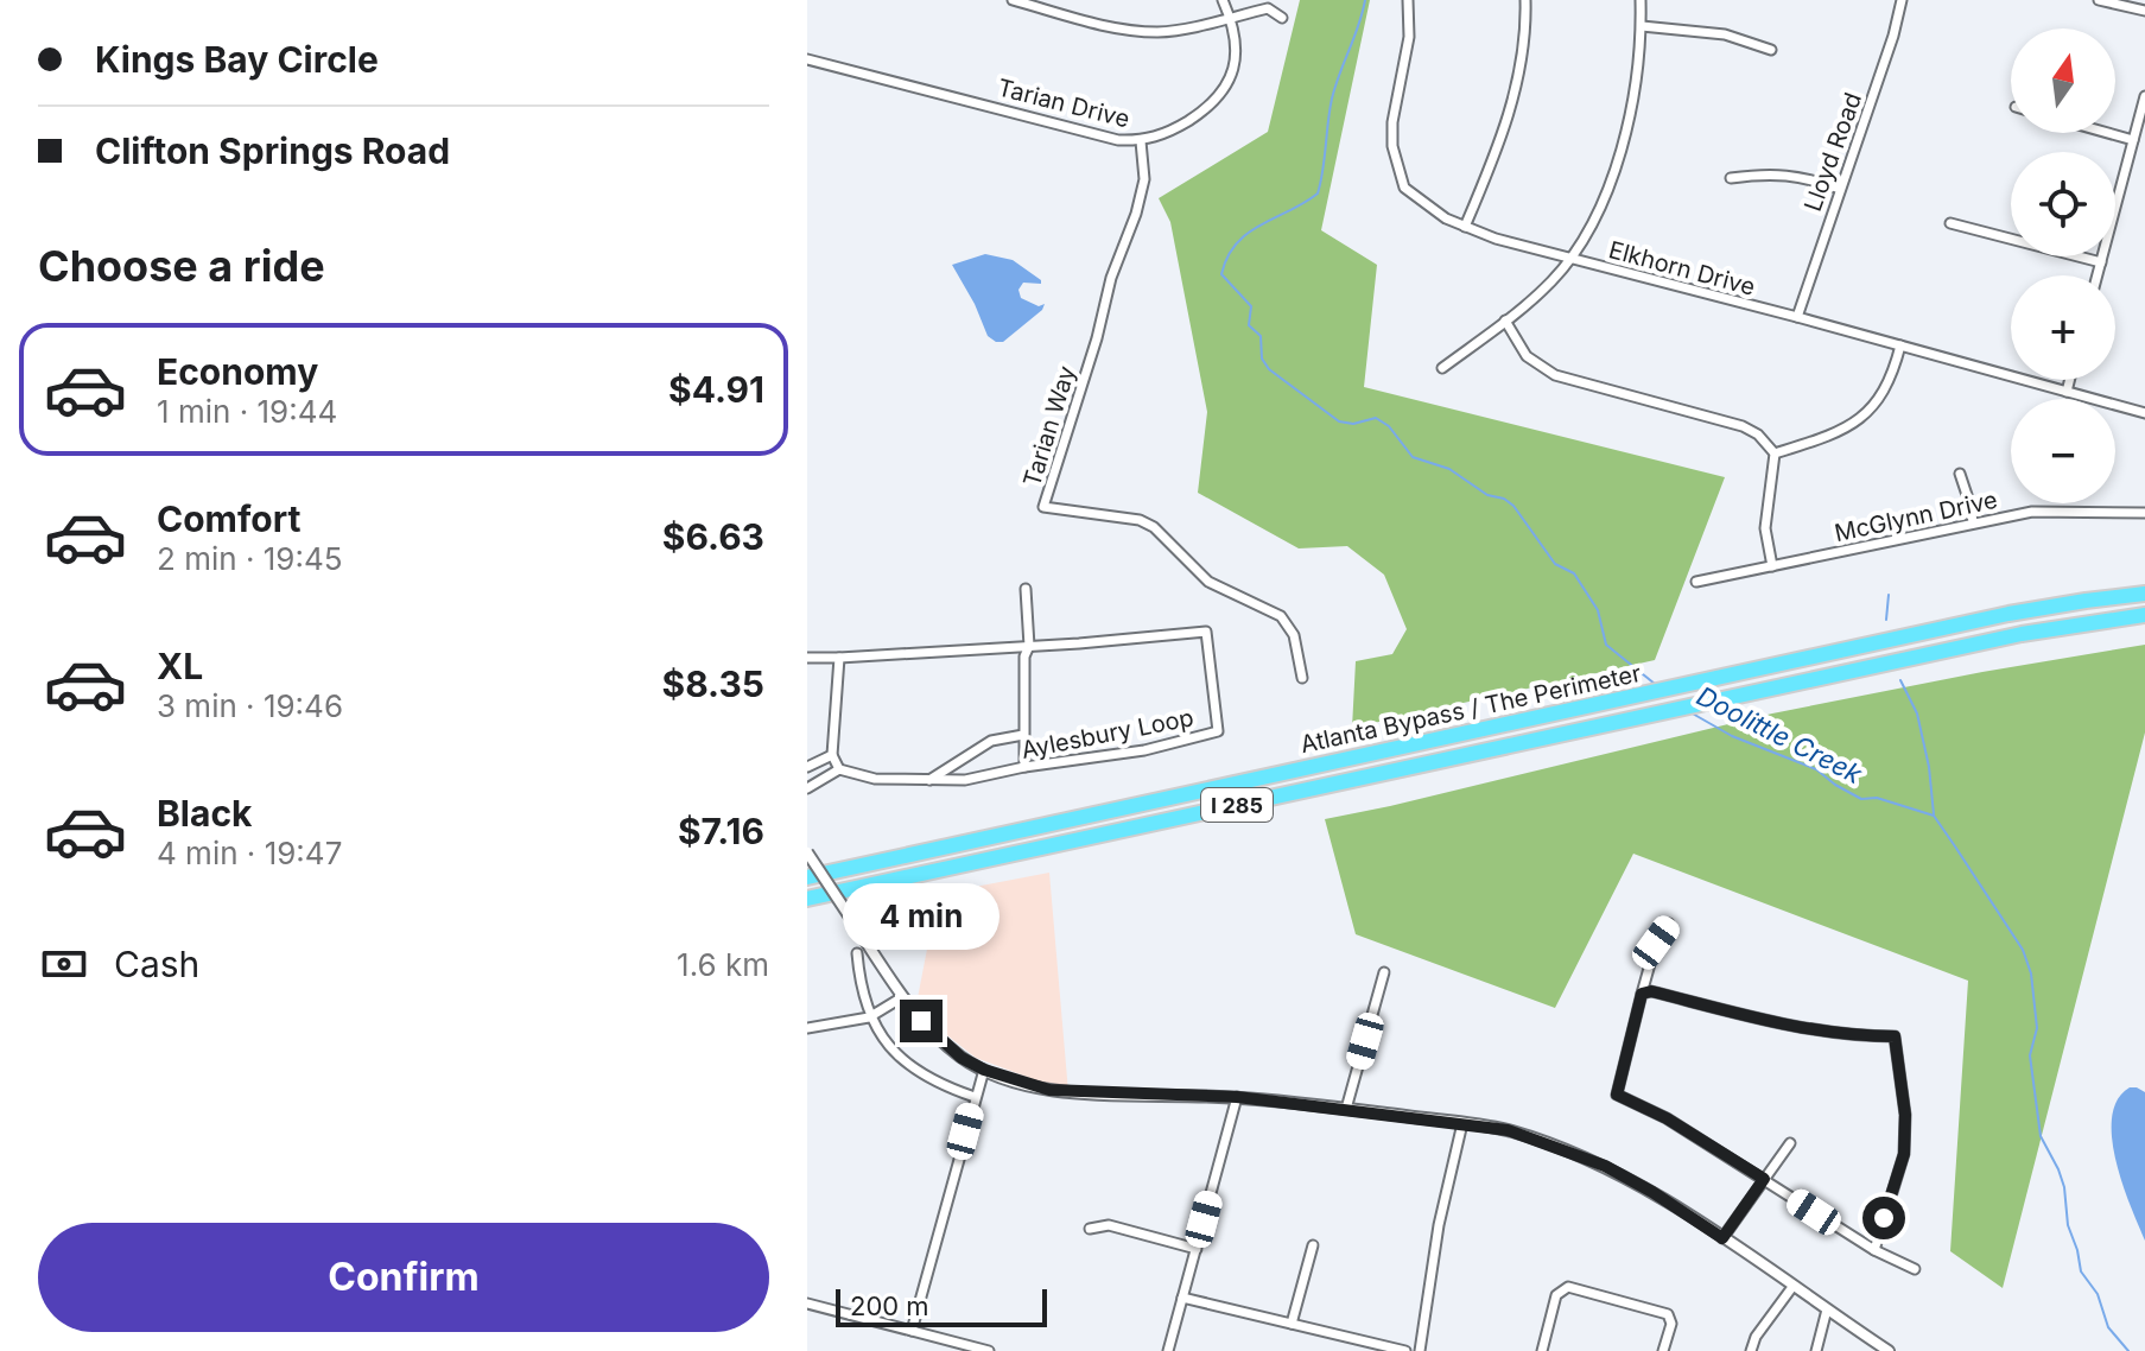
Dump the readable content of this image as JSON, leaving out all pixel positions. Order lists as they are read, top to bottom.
{
  "streets": {
    "highway": ["Atlanta Bypass / The Perimeter", "I 285"],
    "street": [
      "Tarian Drive",
      "Lloyd Road",
      "Elkhorn Drive",
      "Tarian Way",
      "McGlynn Drive",
      "Aylesbury Loop"
    ]
  },
  "crossings": [
    ["Tarian Drive", "Tarian Way"],
    ["Lloyd Road", "Elkhorn Drive"]
  ],
  "water": ["Doolittle Creek"],
  "scale_bar": "200 m",
  "north": "top",
  "page": {
    "banner": ["Kings Bay Circle", "Clifton Springs Road"],
    "map_buttons": ["+", "−"],
    "heading": "Choose a ride",
    "list": [
      {
        "name": "Economy",
        "note": "1 min · 19:44",
        "value": "$4.91"
      },
      {
        "name": "Comfort",
        "note": "2 min · 19:45",
        "value": "$6.63"
      },
      {
        "name": "XL",
        "note": "3 min · 19:46",
        "value": "$8.35"
      },
      {
        "name": "Black",
        "note": "4 min · 19:47",
        "value": "$7.16"
      }
    ],
    "bubble": "4 min",
    "pay": ["Cash", "1.6 km"],
    "buttons": "Confirm",
    "scale": "200 m"
  }
}
